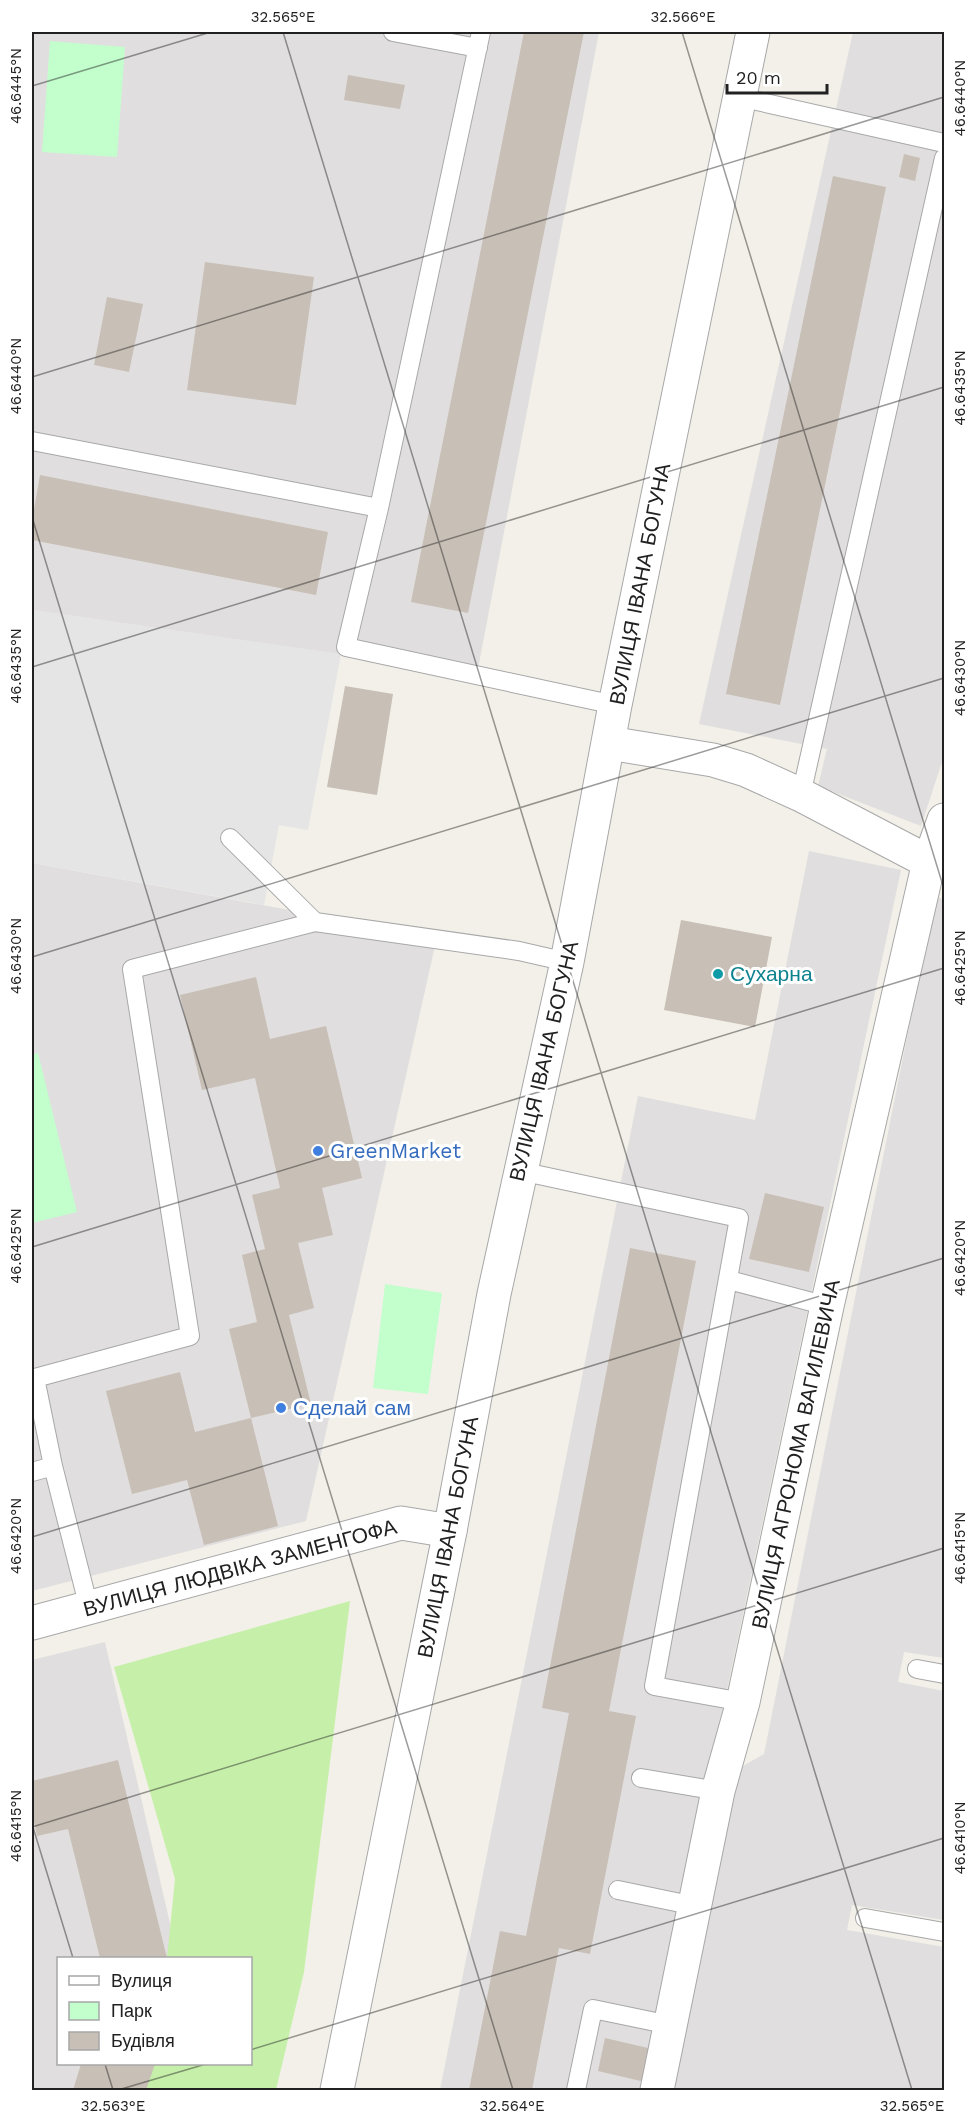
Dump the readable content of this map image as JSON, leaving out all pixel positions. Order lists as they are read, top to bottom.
{
  "streets": {
    "street": ["ВУЛИЦЯ ІВАНА БОГУНА", "ВУЛИЦЯ АГРОНОМА ВАГИЛЕВИЧА", "ВУЛИЦЯ ЛЮДВІКА ЗАМЕНГОФА"]
  },
  "crossings": [
    ["ВУЛИЦЯ ІВАНА БОГУНА", "ВУЛИЦЯ ЛЮДВІКА ЗАМЕНГОФА"]
  ],
  "places": ["Сухарна", "GreenMarket", "Сделай сам"],
  "legend": ["Вулиця", "Парк", "Будівля"],
  "scale_bar": "20 m",
  "coordinates": [
    "32.565°E",
    "32.566°E",
    "46.6445°N",
    "46.6440°N",
    "46.6435°N",
    "46.6430°N",
    "46.6425°N",
    "46.6420°N",
    "46.6415°N",
    "46.6410°N",
    "32.563°E",
    "32.564°E"
  ]
}
